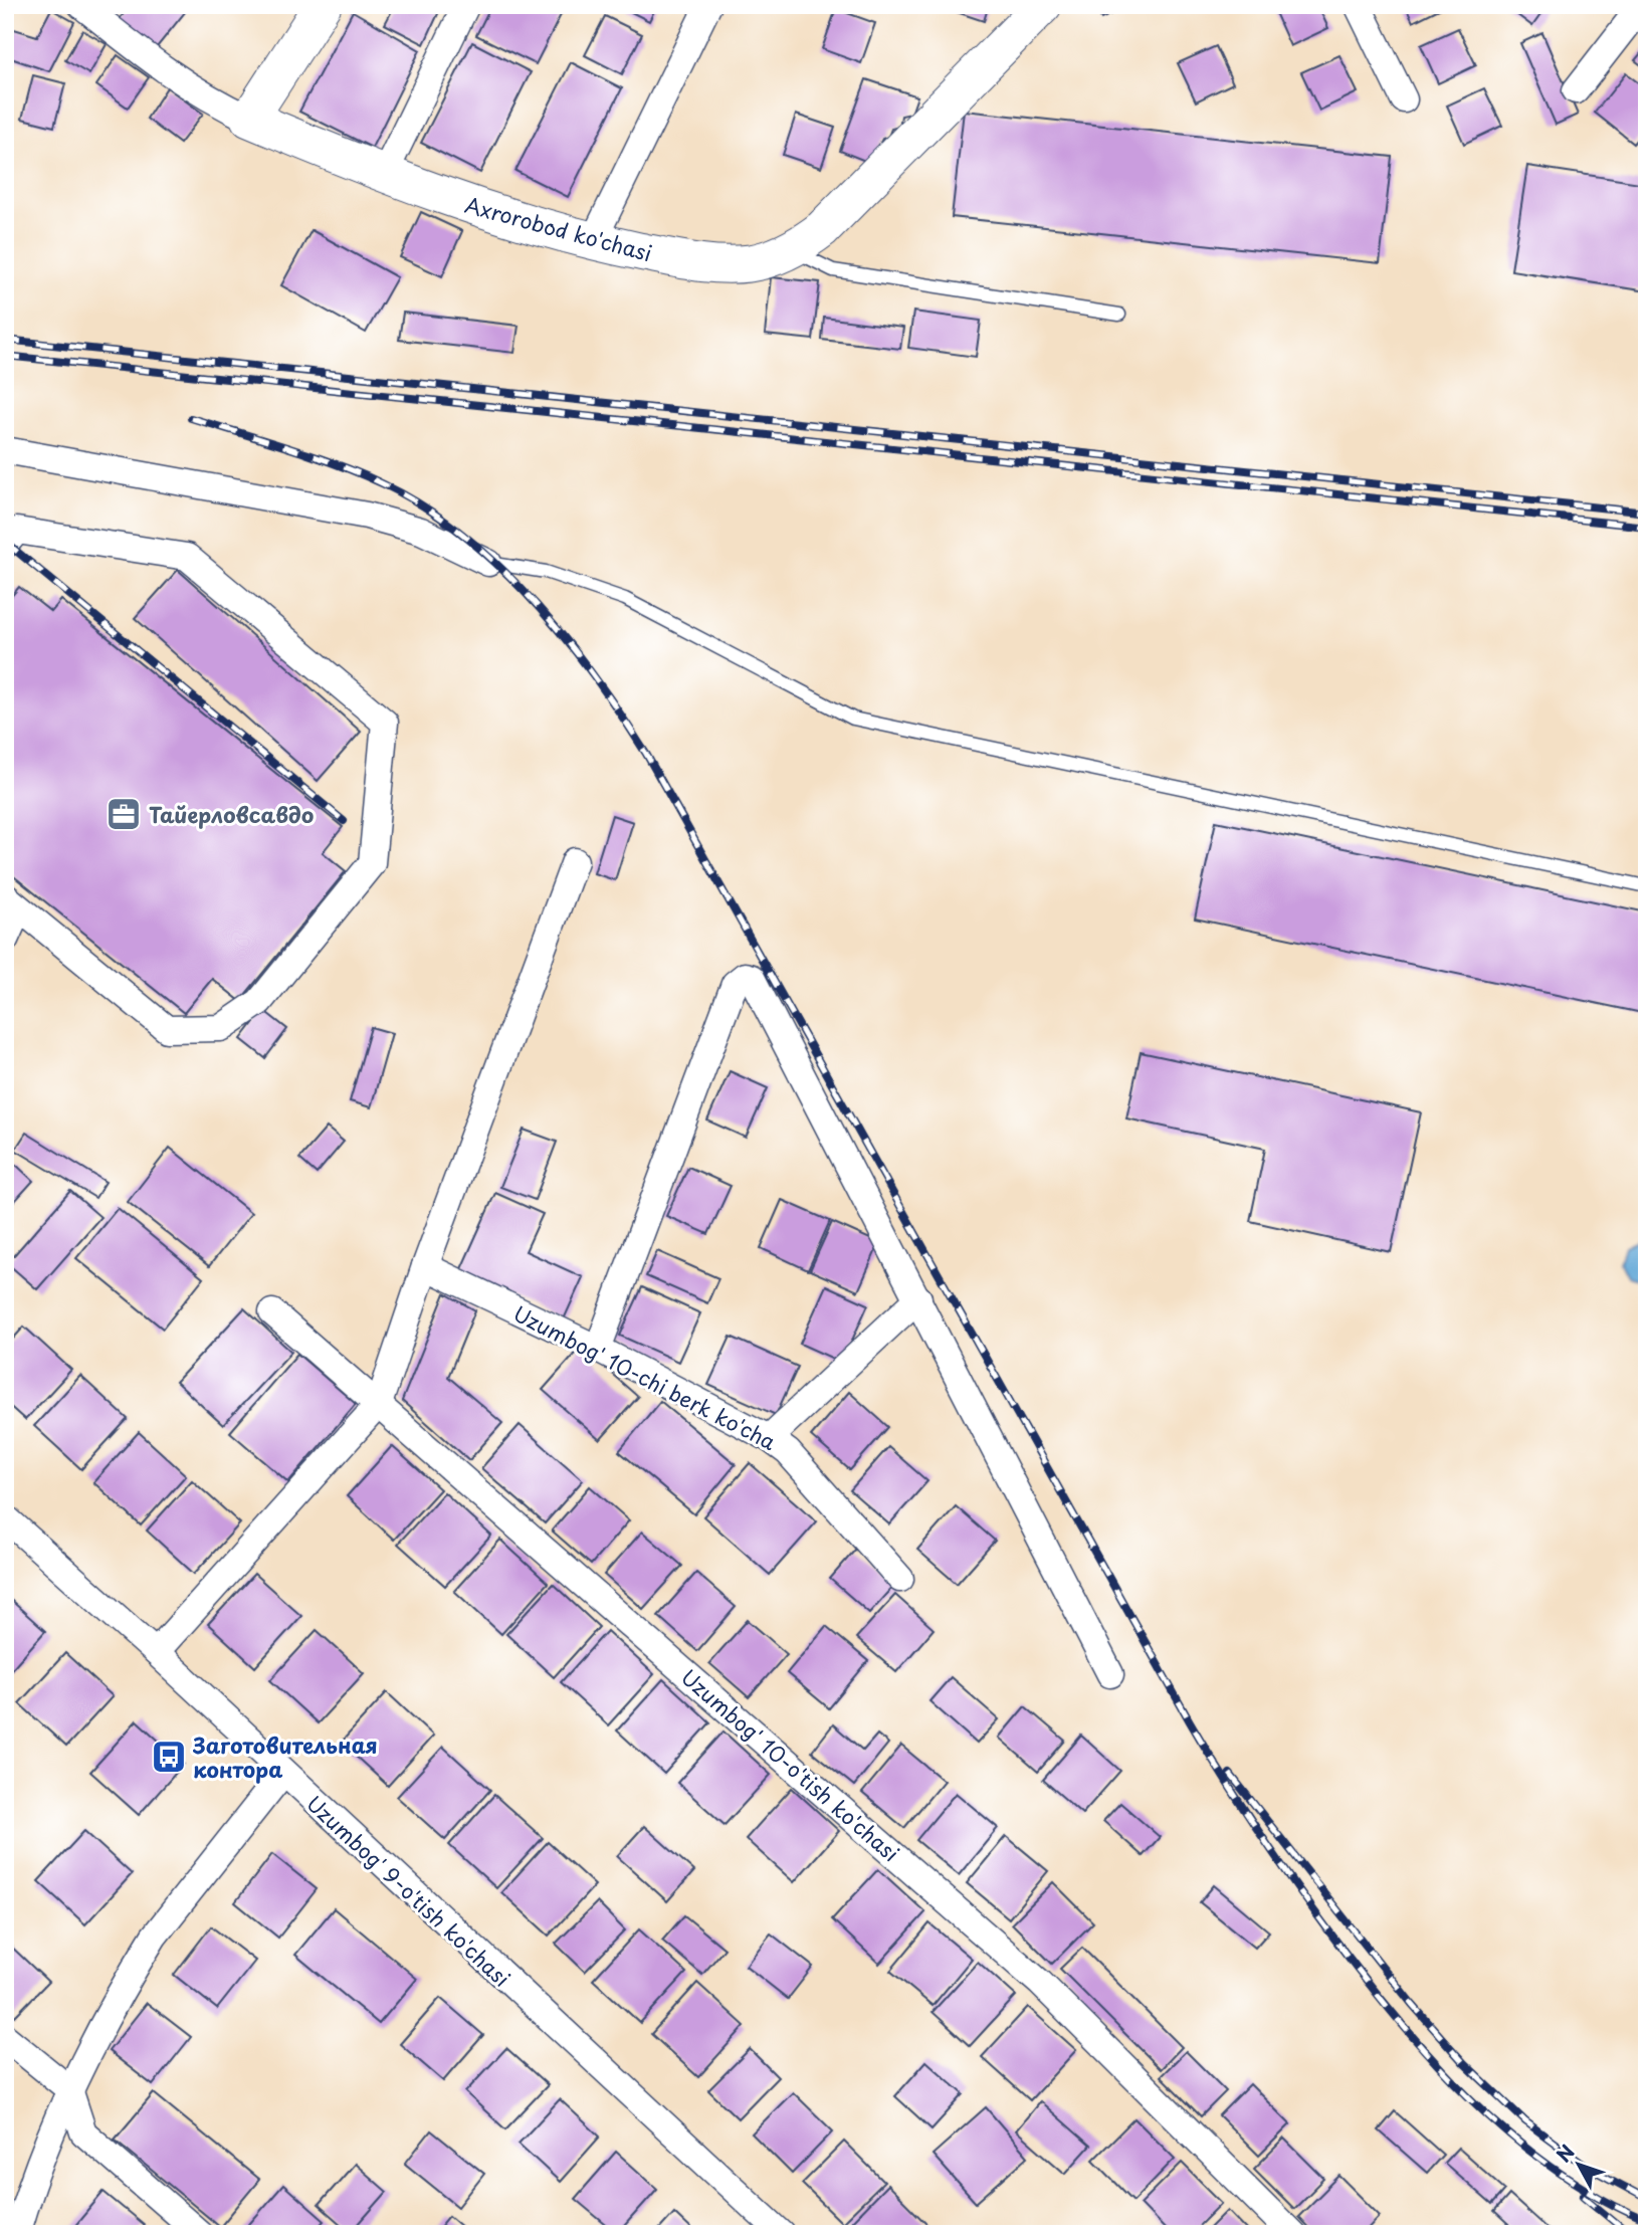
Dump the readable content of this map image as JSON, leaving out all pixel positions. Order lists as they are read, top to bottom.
{
  "streets": {
    "street": [
      "Axrorobod ko'chasi",
      "Uzumbog' 10-chi berk ko'cha",
      "Uzumbog' 10-o'tish ko'chasi",
      "Uzumbog' 9-o'tish ko'chasi"
    ]
  },
  "places": {
    "office": ["Тайерловсавдо"],
    "bus stop": ["Заготовительная контора"]
  },
  "north": "top left"
}
